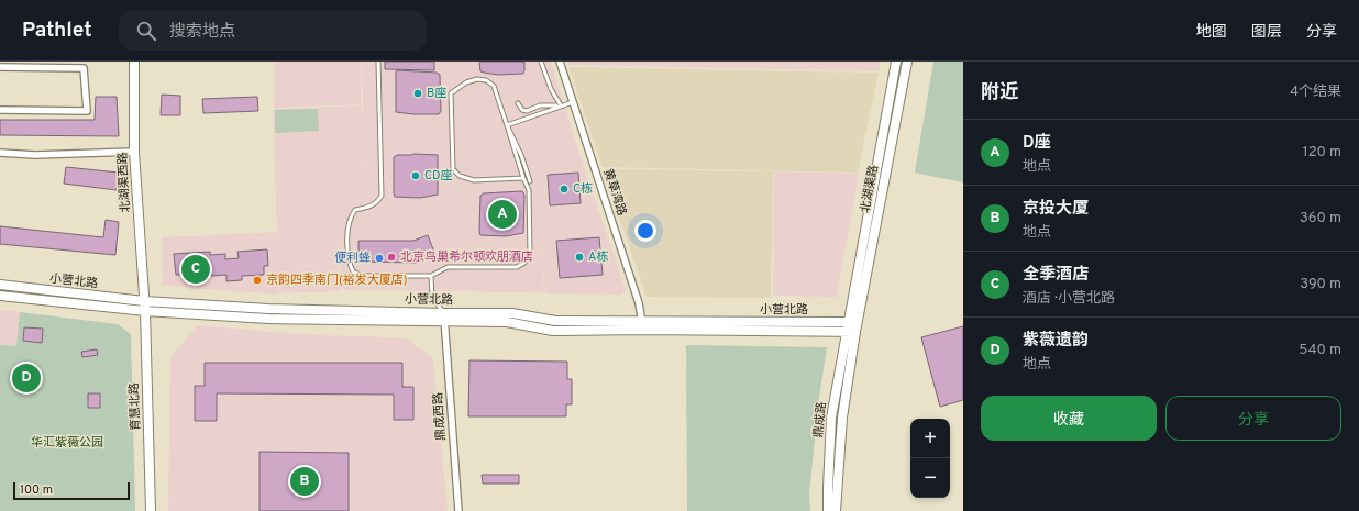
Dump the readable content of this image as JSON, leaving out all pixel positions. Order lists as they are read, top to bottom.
{
  "streets": {
    "street": [
      "北湖渠西路",
      "北湖渠路",
      "黄草湾路",
      "小营北路",
      "育慧北路",
      "鼎成西路",
      "鼎成路"
    ]
  },
  "crossings": [
    ["北湖渠西路", "小营北路"],
    ["北湖渠西路", "育慧北路"],
    ["北湖渠路", "小营北路"],
    ["黄草湾路", "小营北路"],
    ["小营北路", "育慧北路"],
    ["小营北路", "鼎成西路"],
    ["小营北路", "鼎成路"]
  ],
  "parks": ["华汇紫薇公园"],
  "places": [
    "B座",
    "CD座",
    "C栋",
    "北京鸟巢希尔顿欢朋酒店",
    "A栋",
    "便利蜂",
    "京韵四季南门(裕发大厦店)"
  ],
  "scale_bar": "100 m",
  "page": {
    "header": "Pathlet",
    "search": "搜索地点",
    "nav": ["地图", "图层", "分享"],
    "heading": ["附近", "4个结果"],
    "list": [
      {
        "mark": "A",
        "name": "D座",
        "note": "地点",
        "value": "120 m"
      },
      {
        "mark": "B",
        "name": "京投大厦",
        "note": "地点",
        "value": "360 m"
      },
      {
        "mark": "C",
        "name": "全季酒店",
        "note": "酒店 · 小营北路",
        "value": "390 m"
      },
      {
        "mark": "D",
        "name": "紫薇遗韵",
        "note": "地点",
        "value": "540 m"
      }
    ],
    "pins": [
      "A",
      "C",
      "D",
      "B"
    ],
    "buttons": ["收藏", "分享"],
    "map_buttons": ["+", "−"],
    "scale": "100 m"
  }
}
